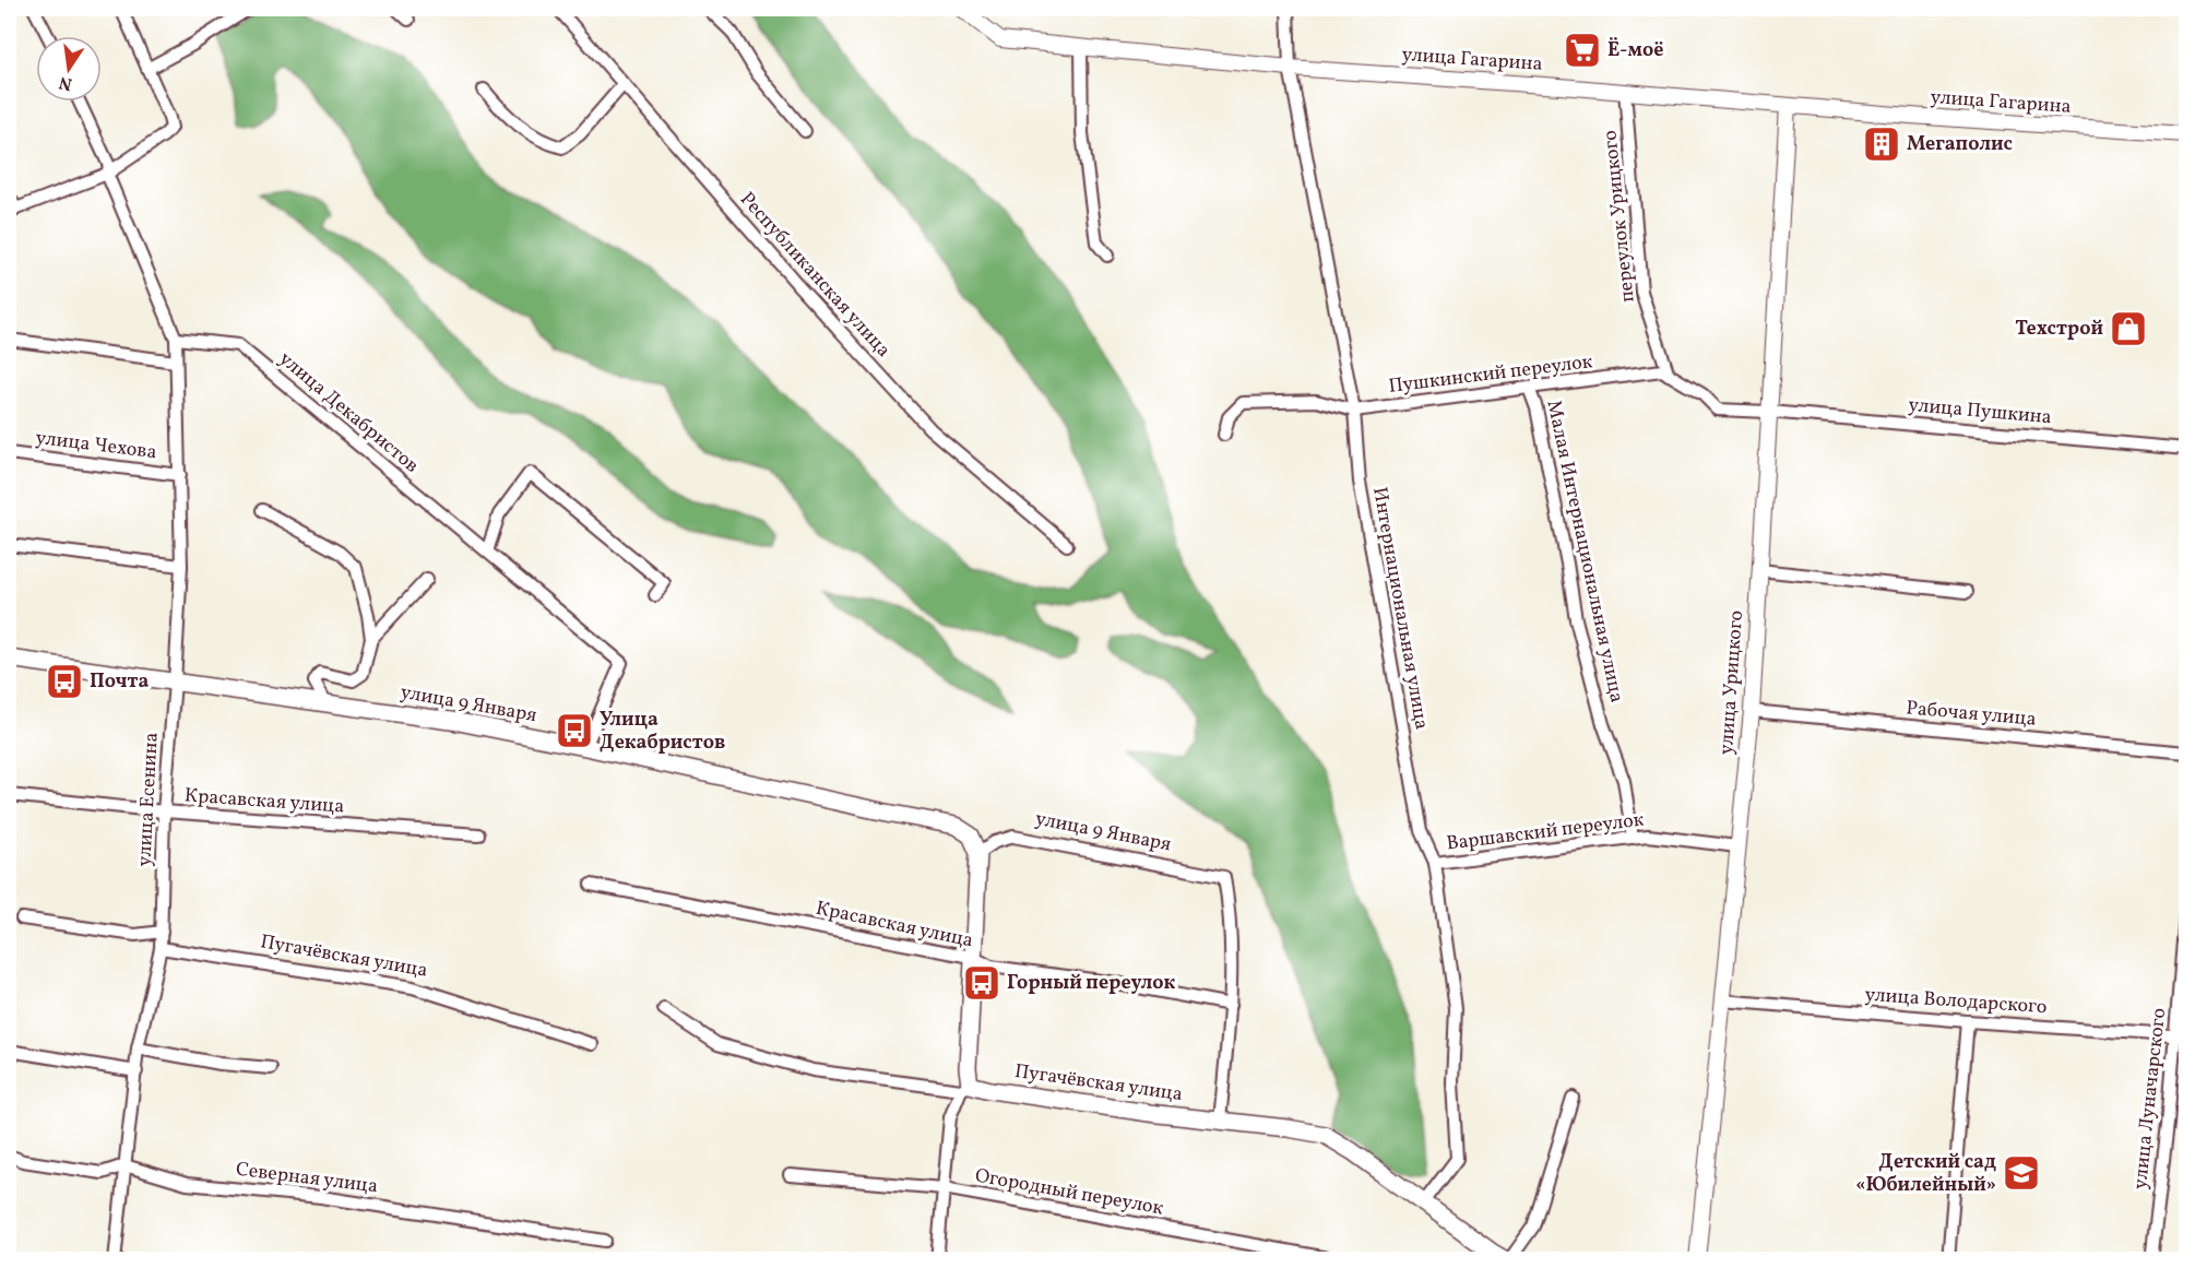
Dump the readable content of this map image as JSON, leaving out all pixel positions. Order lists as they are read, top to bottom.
{
  "streets": {
    "main road": ["улица 9 Января", "Пугачёвская улица"],
    "street": [
      "улица Гагарина",
      "переулок Урицкого",
      "Республиканская улица",
      "Пушкинский переулок",
      "улица Пушкина",
      "улица Декабристов",
      "улица Чехова",
      "Малая Интернациональная улица",
      "Интернациональная улица",
      "улица Урицкого",
      "Рабочая улица",
      "улица Есенина",
      "Красавская улица",
      "Варшавский переулок",
      "улица Володарского",
      "улица Луначарского",
      "Северная улица",
      "Огородный переулок"
    ]
  },
  "crossings": [
    ["улица Гагарина", "переулок Урицкого"],
    ["улица Гагарина", "Интернациональная улица"],
    ["улица Гагарина", "улица Урицкого"],
    ["переулок Урицкого", "Пушкинский переулок"],
    ["Пушкинский переулок", "улица Пушкина"],
    ["Пушкинский переулок", "Малая Интернациональная улица"],
    ["Пушкинский переулок", "Интернациональная улица"],
    ["Пушкинский переулок", "улица Урицкого"],
    ["улица Пушкина", "улица Урицкого"],
    ["улица Декабристов", "улица 9 Января"],
    ["улица Декабристов", "улица Есенина"],
    ["улица Чехова", "улица Есенина"],
    ["Малая Интернациональная улица", "Варшавский переулок"],
    ["Интернациональная улица", "Варшавский переулок"],
    ["Интернациональная улица", "Пугачёвская улица"],
    ["улица Урицкого", "Рабочая улица"],
    ["улица Урицкого", "Варшавский переулок"],
    ["улица Урицкого", "улица Володарского"],
    ["улица 9 Января", "улица Есенина"],
    ["улица 9 Января", "Красавская улица"],
    ["улица Есенина", "Красавская улица"],
    ["улица Есенина", "Пугачёвская улица"],
    ["улица Есенина", "Северная улица"],
    ["улица Володарского", "улица Луначарского"]
  ],
  "places": {
    "supermarket": ["Ё-моё"],
    "building": ["Мегаполис"],
    "shop": ["Техстрой"],
    "bus stop": ["Почта", "Улица Декабристов", "Горный переулок"],
    "school or university": ["Детский сад «Юбилейный»"]
  },
  "north": "bottom"
}
